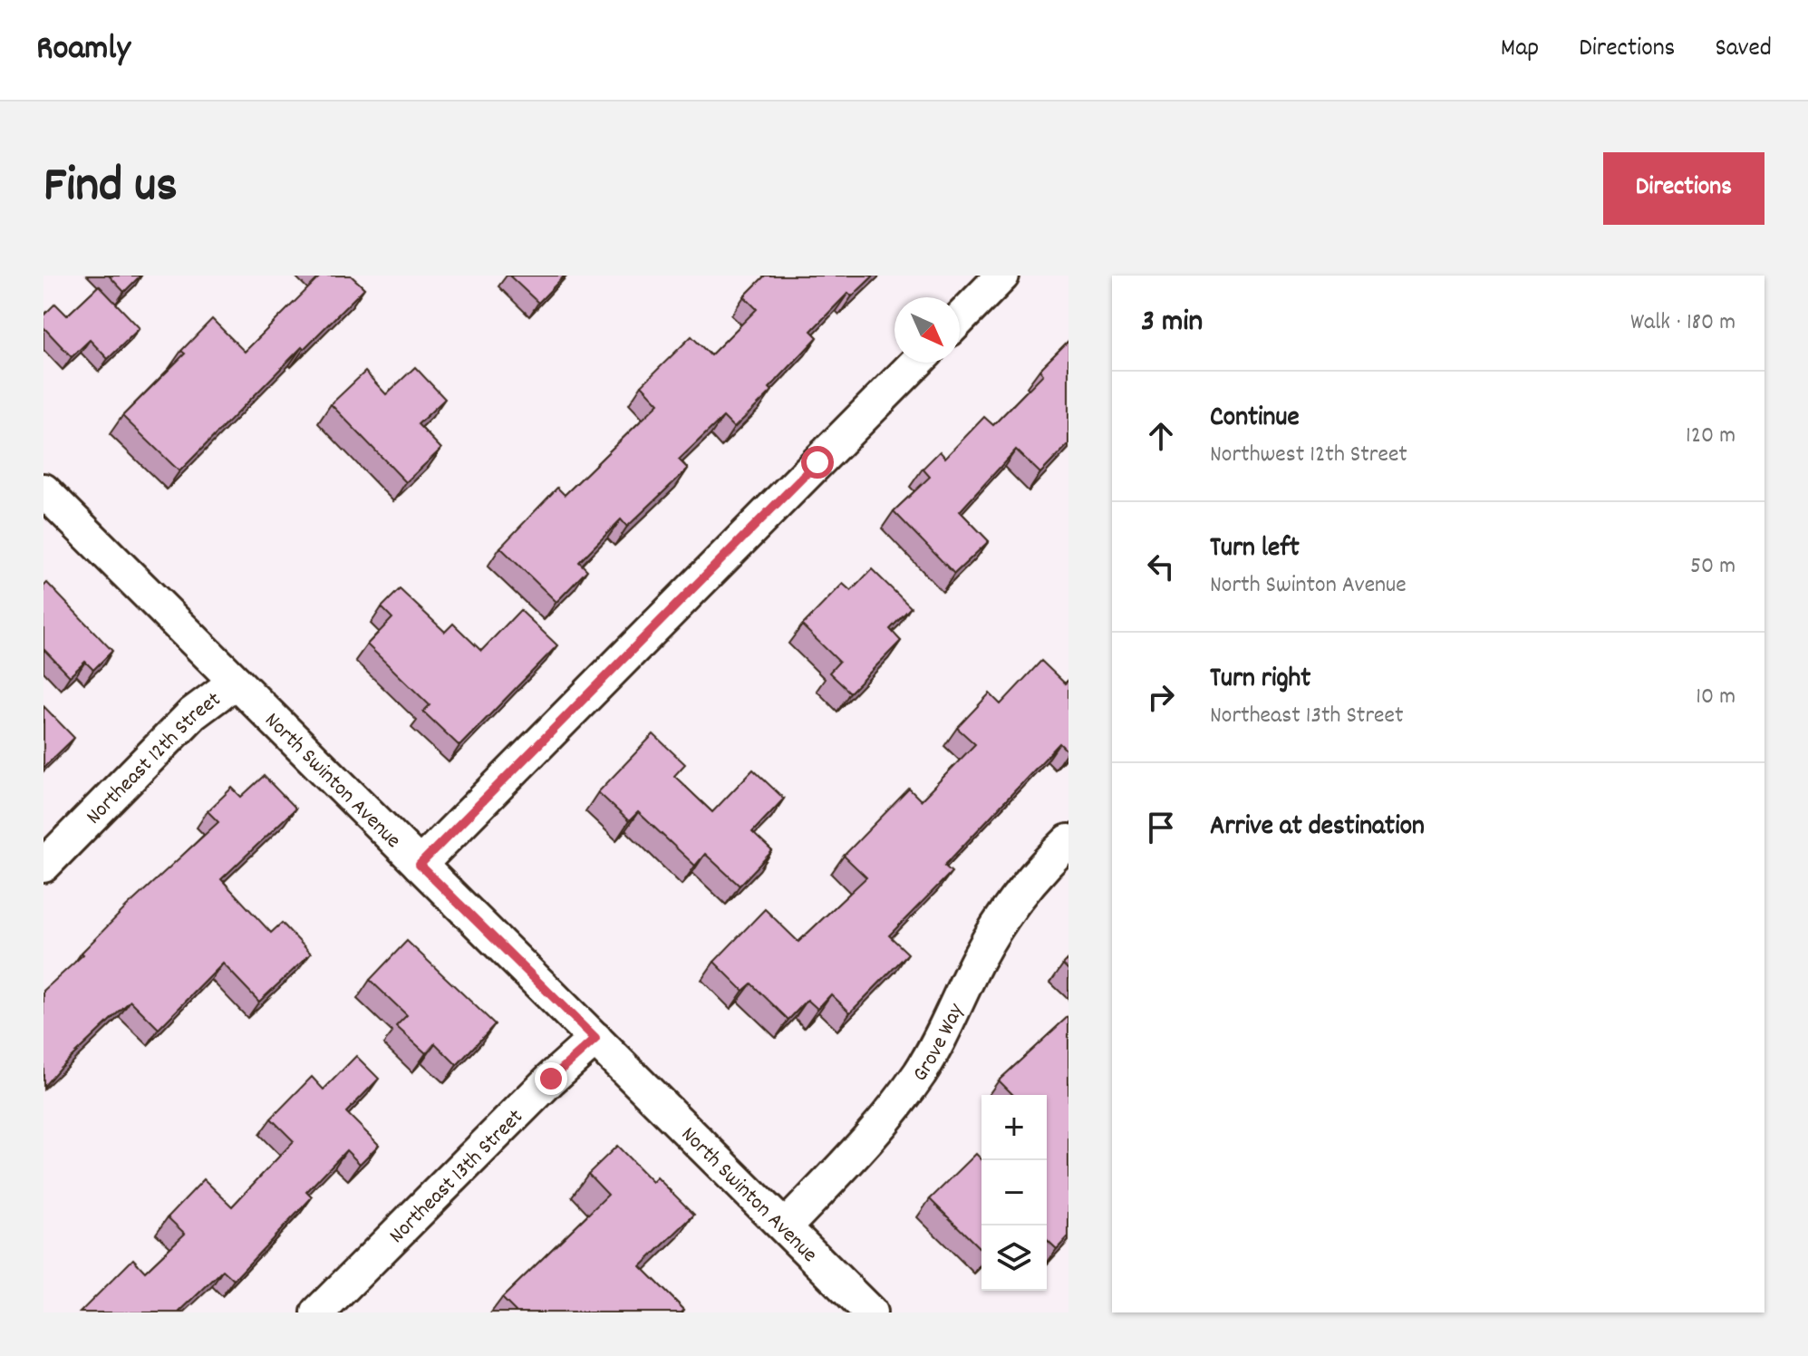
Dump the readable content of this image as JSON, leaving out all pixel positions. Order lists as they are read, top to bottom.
{
  "streets": {
    "street": [
      "Northeast 12th Street",
      "North Swinton Avenue",
      "Grove Way",
      "Northeast 13th Street"
    ]
  },
  "crossings": [
    ["Northeast 12th Street", "North Swinton Avenue"],
    ["North Swinton Avenue", "Grove Way"],
    ["North Swinton Avenue", "Northeast 13th Street"]
  ],
  "north": "bottom right",
  "page": {
    "header": "Roamly",
    "nav": ["Map", "Directions", "Saved"],
    "title": "Find us",
    "buttons": "Directions",
    "heading": ["3 min", "Walk · 180 m"],
    "list": [
      ["Continue", "Northwest 12th Street", "120 m"],
      ["Turn left", "North Swinton Avenue", "50 m"],
      ["Turn right", "Northeast 13th Street", "10 m"],
      "Arrive at destination"
    ],
    "map_buttons": ["+", "−"]
  }
}
